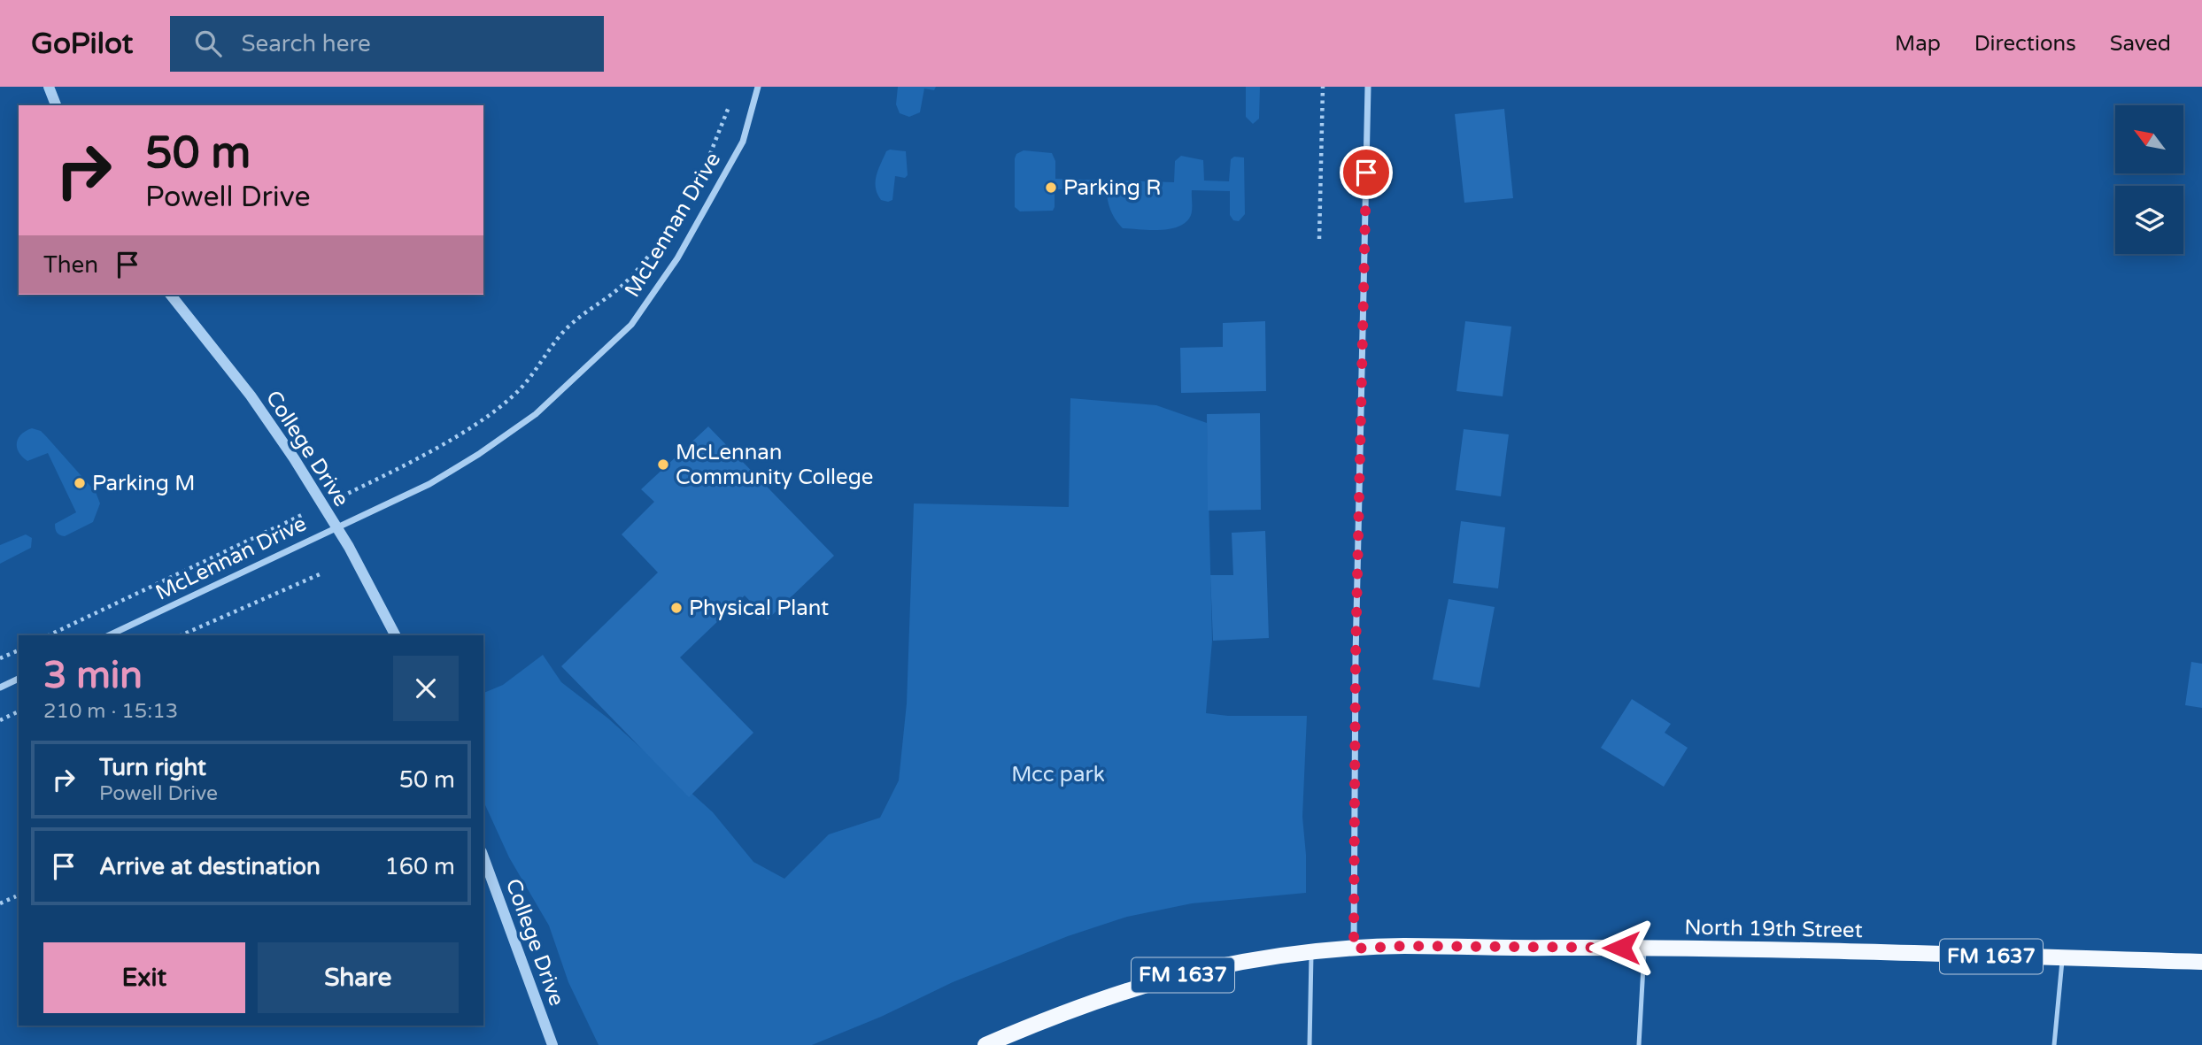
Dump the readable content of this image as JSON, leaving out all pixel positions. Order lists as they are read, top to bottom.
{
  "streets": {
    "main road": ["North 19th Street", "FM 1637"],
    "street": ["McLennan Drive", "College Drive"]
  },
  "crossings": [
    ["McLennan Drive", "College Drive"]
  ],
  "parks": ["Mcc park"],
  "places": [
    "Parking R",
    "McLennan Community College",
    "Parking M",
    "Physical Plant"
  ],
  "north": "top left",
  "page": {
    "header": "GoPilot",
    "search": "Search here",
    "nav": ["Map", "Directions", "Saved"],
    "turn": ["50 m", "Powell Drive"],
    "then": "Then",
    "heading": ["3 min", "210 m · 15:13"],
    "list": [
      {
        "name": "Turn right",
        "note": "Powell Drive",
        "value": "50 m"
      },
      {
        "name": "Arrive at destination",
        "value": "160 m"
      }
    ],
    "buttons": ["Exit", "Share"]
  }
}
